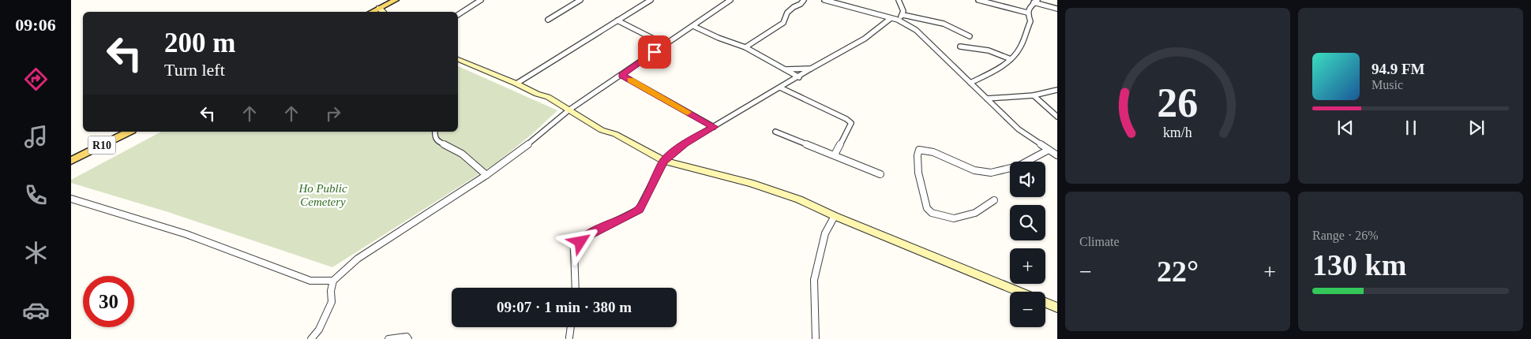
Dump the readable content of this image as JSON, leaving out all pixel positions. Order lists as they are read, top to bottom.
{
  "streets": {
    "main road": ["R10"]
  },
  "parks": ["Ho Public Cemetery"],
  "page": {
    "tabs": "09:06",
    "turn": ["200 m", "Turn left"],
    "song": ["94.9 FM", "Music"],
    "map_buttons": ["+", "−"],
    "tile": [
      "Climate",
      ["Range · 26%", "130 km"]
    ],
    "heat": ["−", "22°", "+"],
    "limit": "30",
    "trip": "09:07 · 1 min · 380 m",
    "gauge": ["26", "km/h"]
  }
}
